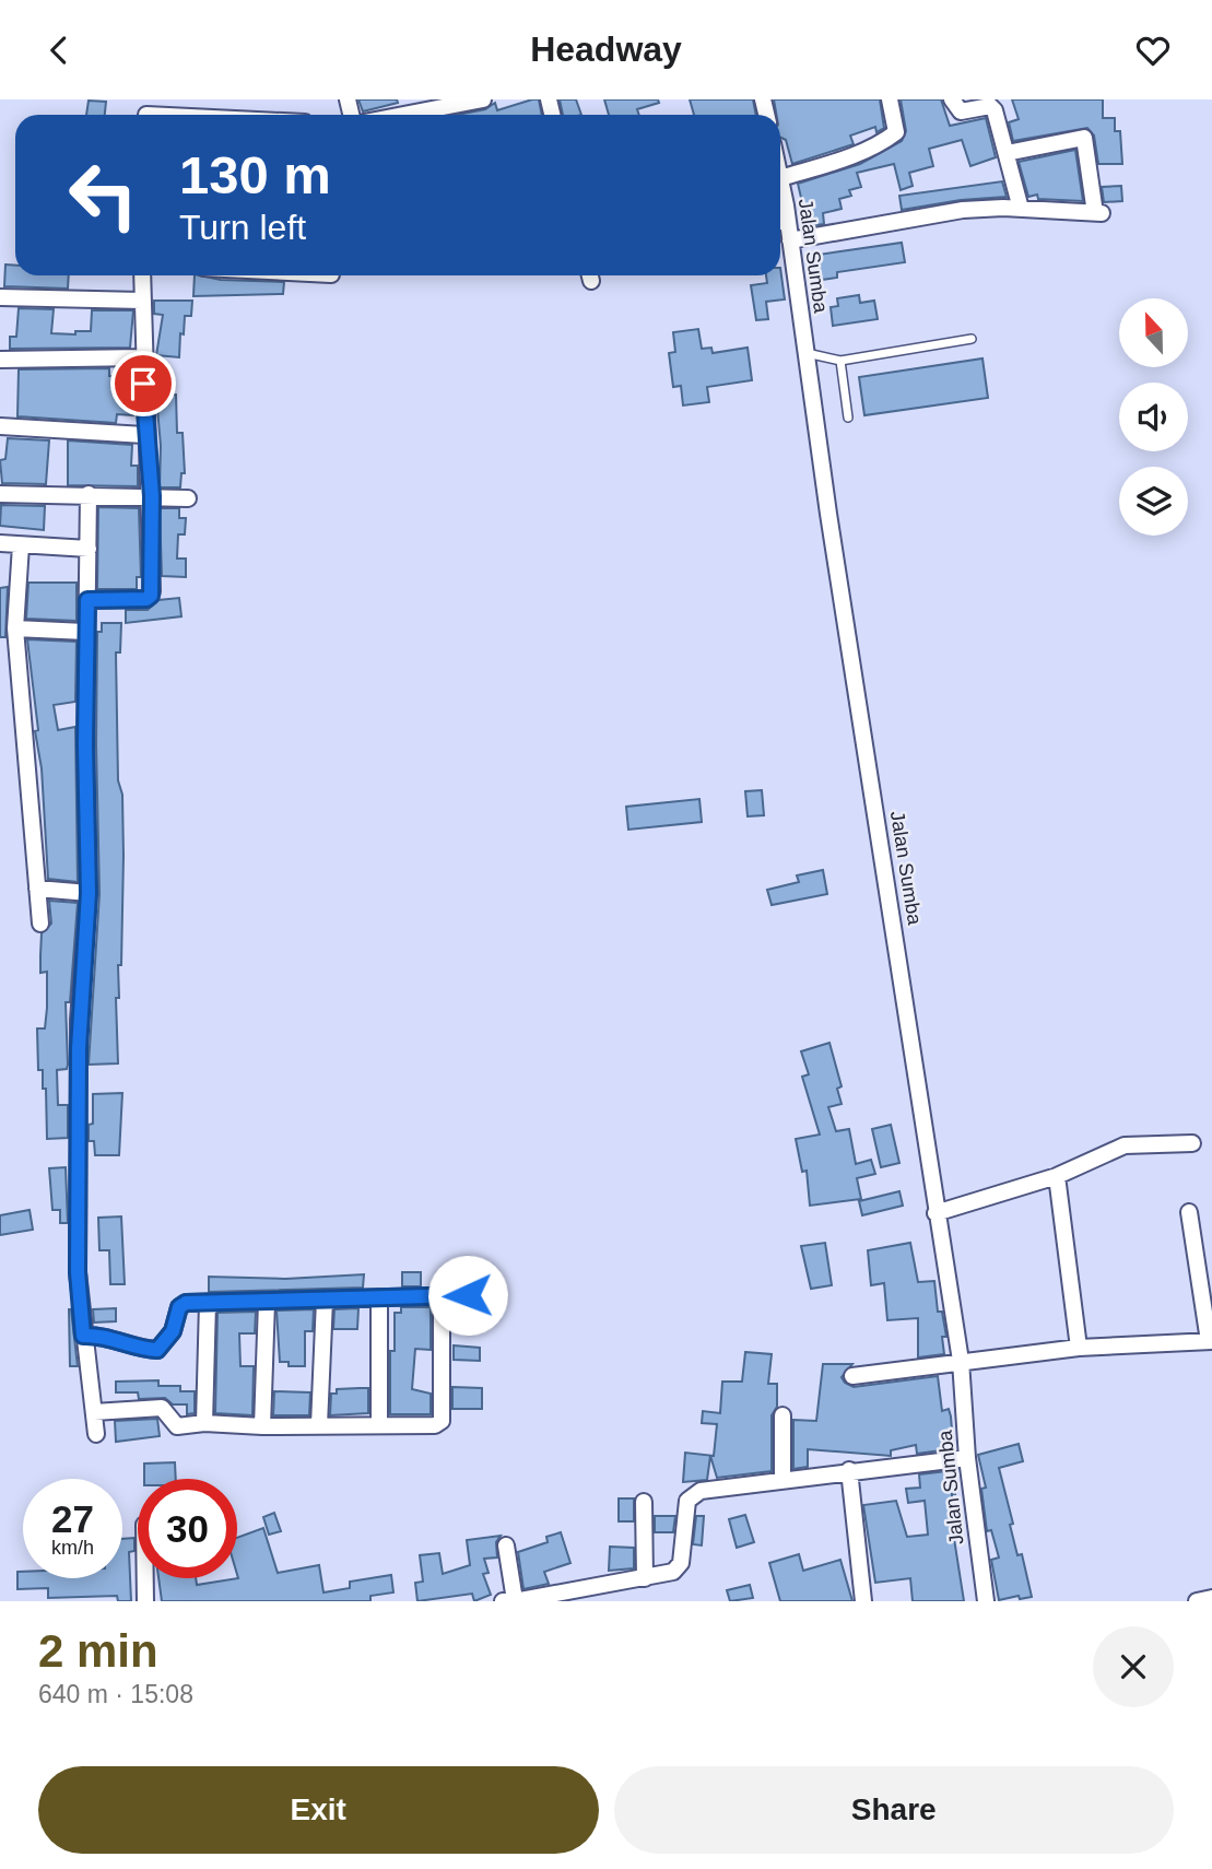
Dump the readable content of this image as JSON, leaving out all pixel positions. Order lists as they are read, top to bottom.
{
  "streets": {
    "street": ["Jalan Sumba"]
  },
  "north": "top",
  "page": {
    "header": "Headway",
    "turn": ["130 m", "Turn left"],
    "speed": "27 km/h",
    "limit": "30",
    "heading": ["2 min", "640 m · 15:08"],
    "buttons": ["Exit", "Share"]
  }
}
